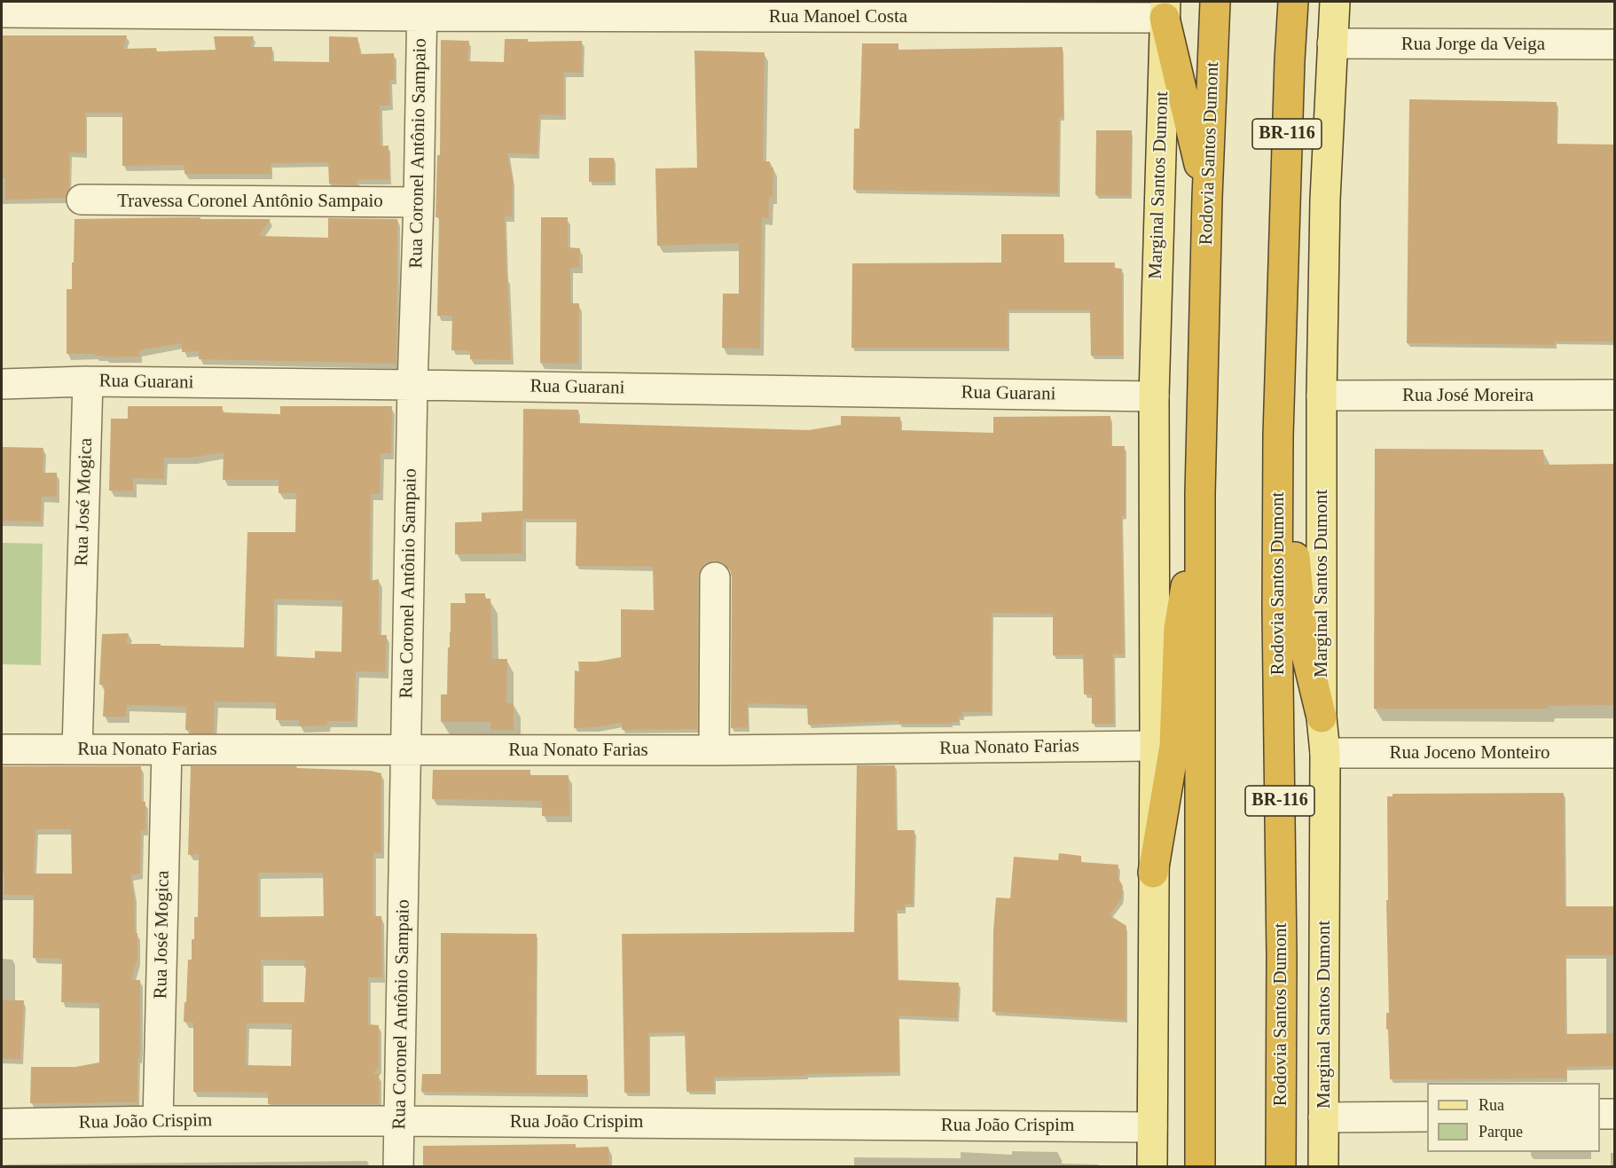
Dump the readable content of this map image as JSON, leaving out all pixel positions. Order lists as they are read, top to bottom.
{
  "streets": {
    "highway": ["BR-116", "Rodovia Santos Dumont"],
    "main road": ["Marginal Santos Dumont"],
    "street": [
      "Rua Manoel Costa",
      "Rua Jorge da Veiga",
      "Rua Coronel Antônio Sampaio",
      "Travessa Coronel Antônio Sampaio",
      "Rua Guarani",
      "Rua José Moreira",
      "Rua José Mogica",
      "Rua Nonato Farias",
      "Rua Joceno Monteiro",
      "Rua João Crispim"
    ]
  },
  "crossings": [
    ["Rua Manoel Costa", "Rua Coronel Antônio Sampaio"],
    ["Rua Manoel Costa", "Marginal Santos Dumont"],
    ["Rua Jorge da Veiga", "Marginal Santos Dumont"],
    ["Rua Coronel Antônio Sampaio", "Travessa Coronel Antônio Sampaio"],
    ["Rua Coronel Antônio Sampaio", "Rua Guarani"],
    ["Rua Coronel Antônio Sampaio", "Rua Nonato Farias"],
    ["Rua Coronel Antônio Sampaio", "Rua João Crispim"],
    ["Marginal Santos Dumont", "Rua Guarani"],
    ["Marginal Santos Dumont", "Rua José Moreira"],
    ["Marginal Santos Dumont", "Rua Nonato Farias"],
    ["Marginal Santos Dumont", "Rua Joceno Monteiro"],
    ["Marginal Santos Dumont", "Rua João Crispim"],
    ["Rua Guarani", "Rua José Mogica"],
    ["Rua José Mogica", "Rua Nonato Farias"],
    ["Rua José Mogica", "Rua João Crispim"]
  ],
  "legend": ["Rua", "Parque"]
}
